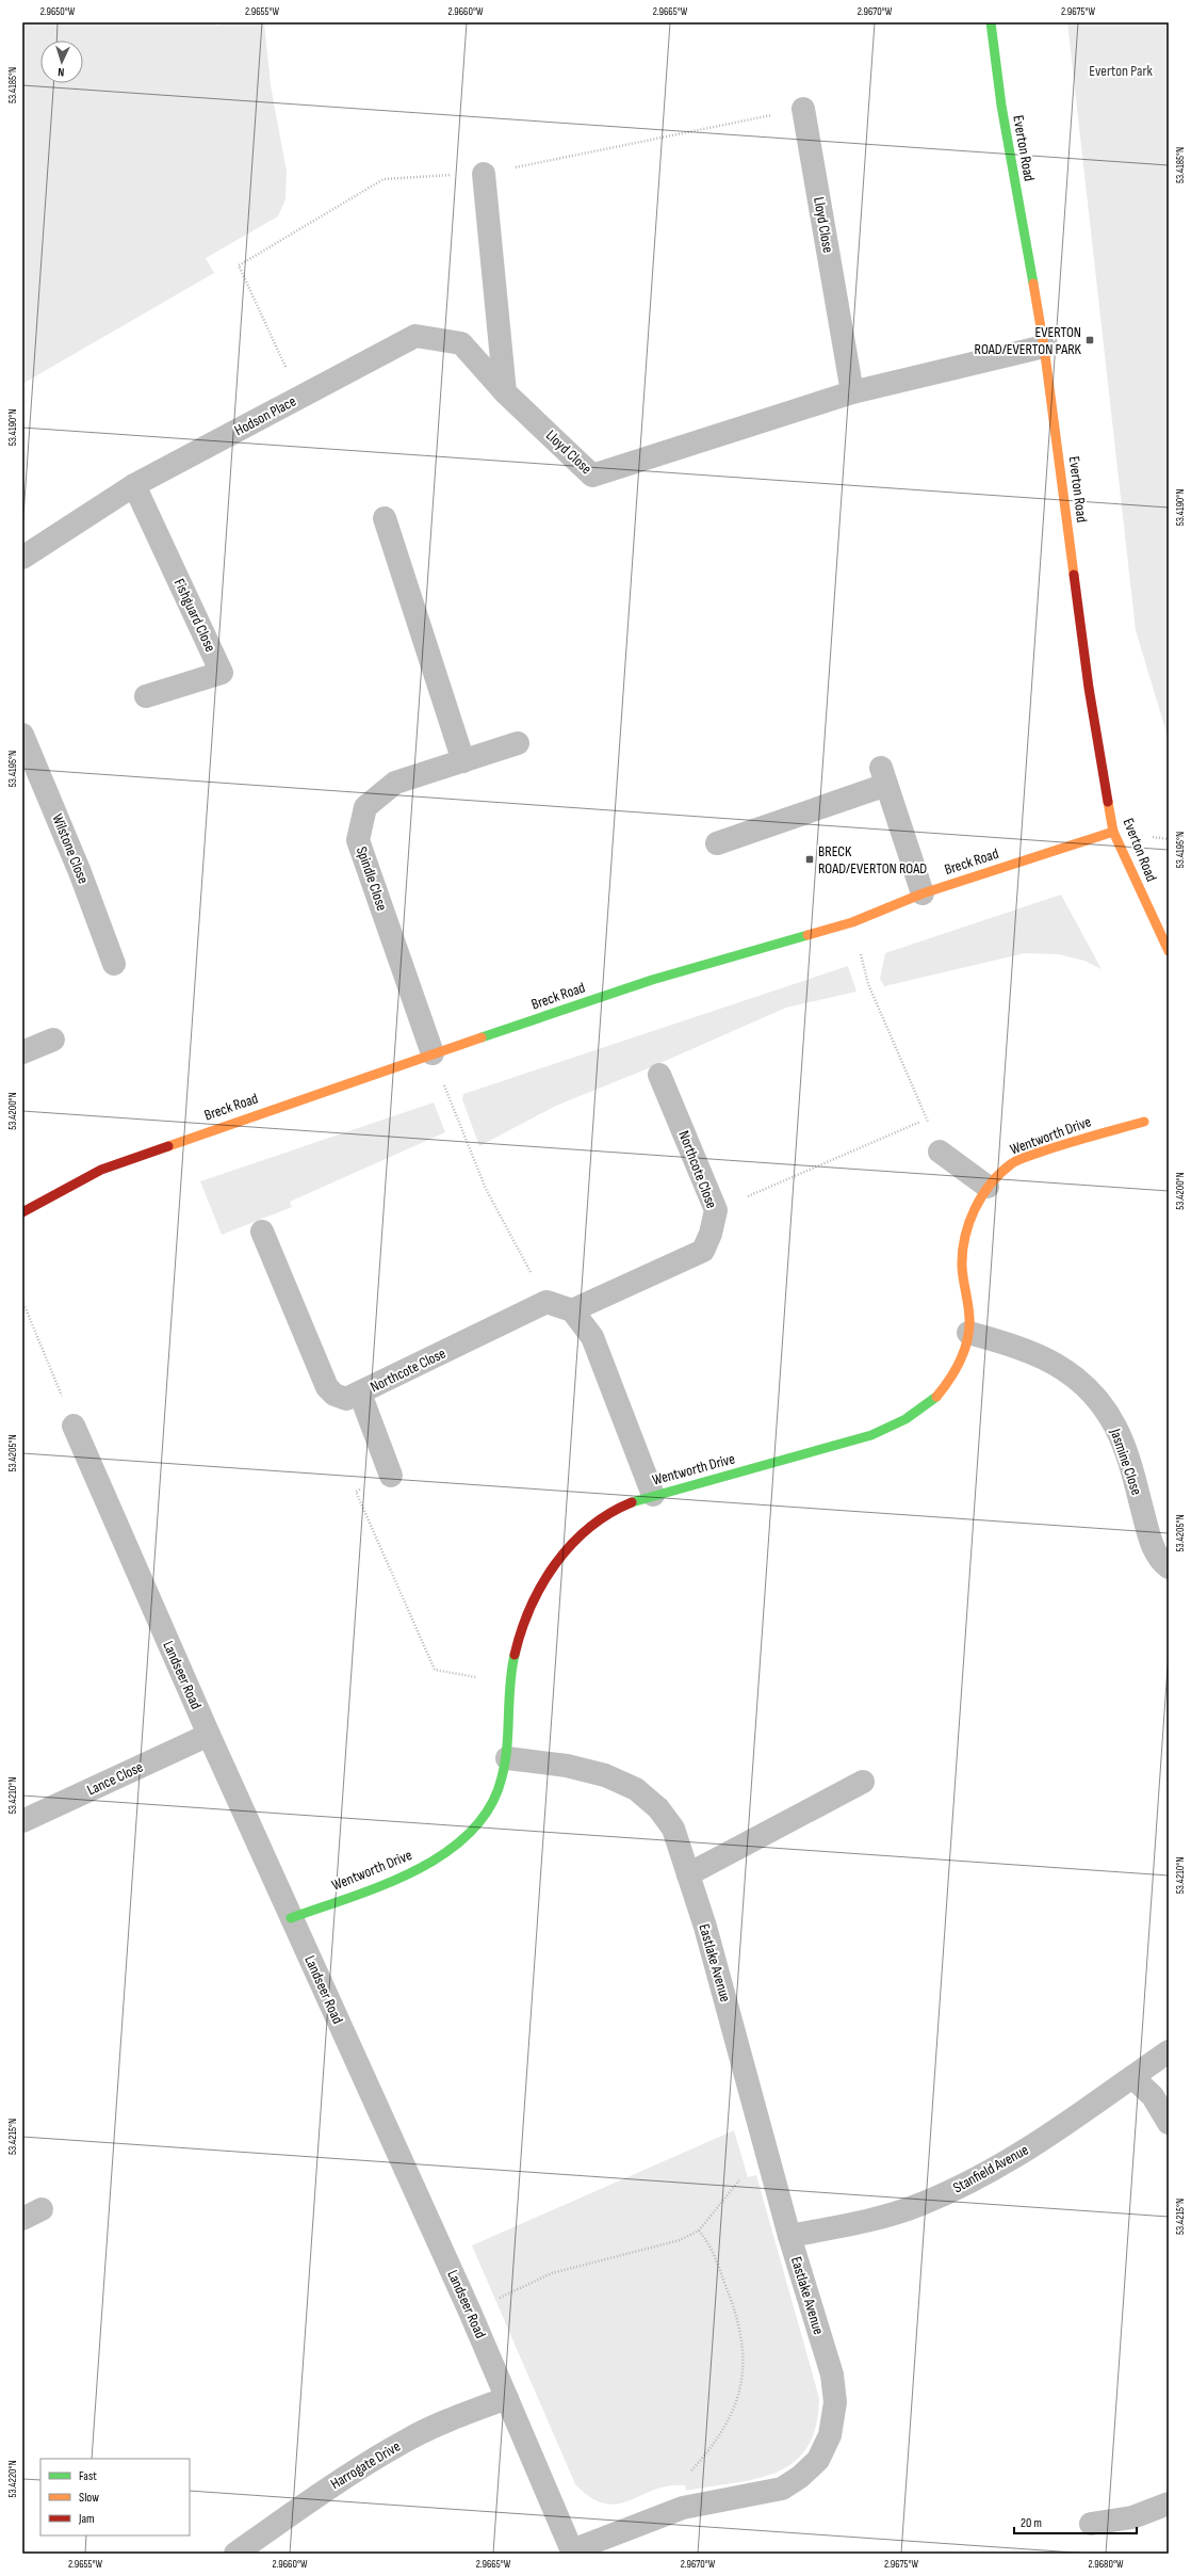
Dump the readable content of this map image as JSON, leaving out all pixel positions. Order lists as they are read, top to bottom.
{
  "streets": {
    "main road": ["Everton Road", "Breck Road", "Wentworth Drive"],
    "street": [
      "Lloyd Close",
      "Hodson Place",
      "Fishguard Close",
      "Wilstone Close",
      "Spindle Close",
      "Northcote Close",
      "Jasmine Close",
      "Landseer Road",
      "Lance Close",
      "Eastlake Avenue",
      "Stanfield Avenue",
      "Harrogate Drive"
    ]
  },
  "crossings": [
    ["Everton Road", "Lloyd Close"],
    ["Everton Road", "Breck Road"],
    ["Lloyd Close", "Hodson Place"],
    ["Hodson Place", "Fishguard Close"],
    ["Breck Road", "Spindle Close"],
    ["Wentworth Drive", "Jasmine Close"],
    ["Wentworth Drive", "Landseer Road"],
    ["Wentworth Drive", "Eastlake Avenue"],
    ["Landseer Road", "Lance Close"],
    ["Landseer Road", "Eastlake Avenue"],
    ["Landseer Road", "Harrogate Drive"],
    ["Eastlake Avenue", "Stanfield Avenue"]
  ],
  "parks": ["Everton Park"],
  "places": {
    "transit": ["EVERTON ROAD/EVERTON PARK", "BRECK ROAD/EVERTON ROAD"]
  },
  "legend": ["Fast", "Slow", "Jam"],
  "scale_bar": "20 m",
  "north": "bottom",
  "coordinates": [
    "2.9650°W",
    "2.9655°W",
    "2.9660°W",
    "2.9665°W",
    "2.9670°W",
    "2.9675°W",
    "53.4185°N",
    "53.4190°N",
    "53.4195°N",
    "53.4200°N",
    "53.4205°N",
    "53.4210°N",
    "53.4215°N",
    "53.4220°N",
    "2.9680°W"
  ]
}
